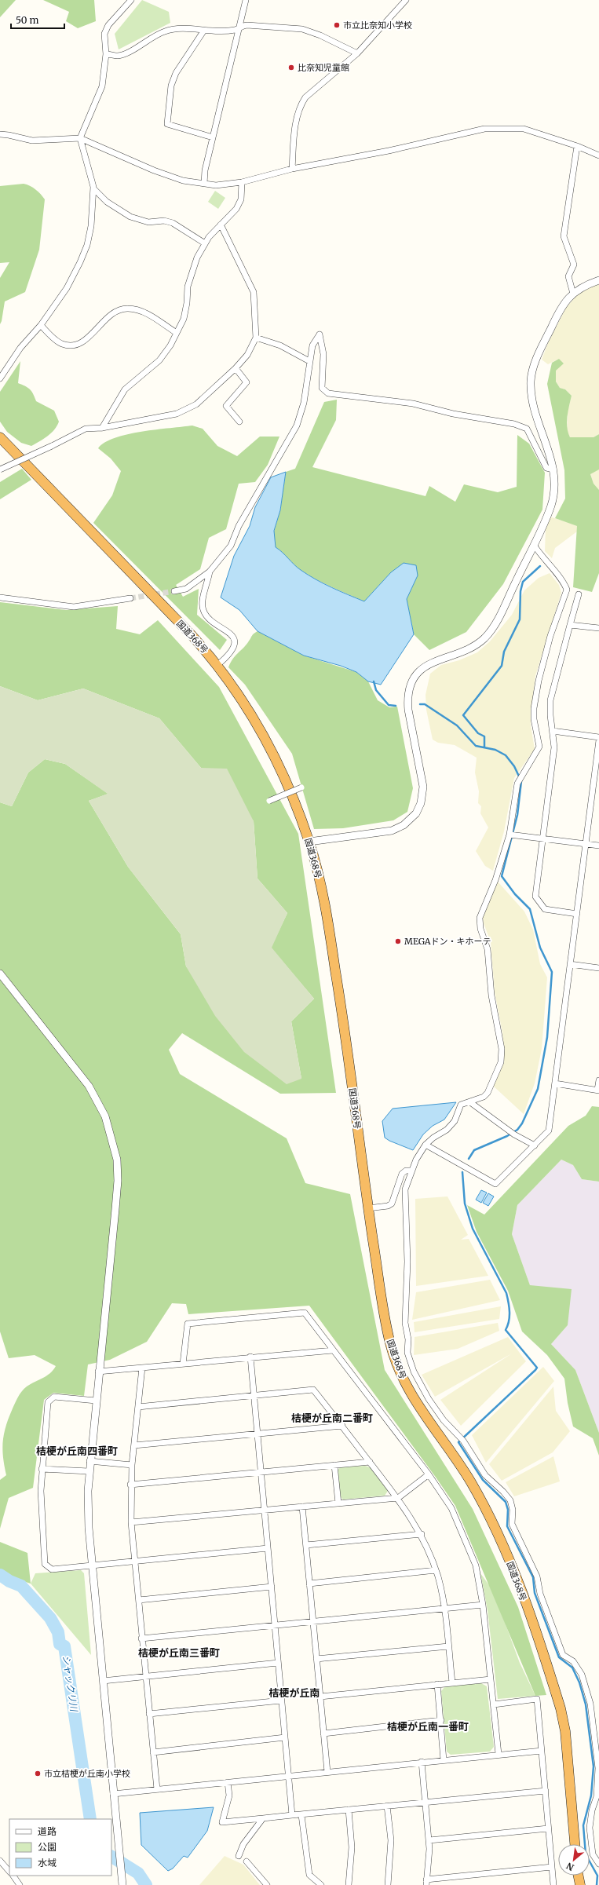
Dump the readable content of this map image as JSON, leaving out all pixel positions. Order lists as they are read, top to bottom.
{
  "streets": {
    "highway": ["国道368号"]
  },
  "districts": [
    "桔梗が丘南二番町",
    "桔梗が丘南四番町",
    "桔梗が丘南三番町",
    "桔梗が丘南",
    "桔梗が丘南一番町"
  ],
  "water": ["シャックリ川"],
  "places": [
    "市立比奈知小学校",
    "比奈知児童館",
    "MEGAドン・キホーテ",
    "市立桔梗が丘南小学校"
  ],
  "legend": ["道路", "公園", "水域"],
  "scale_bar": "50 m",
  "north": "bottom left"
}
